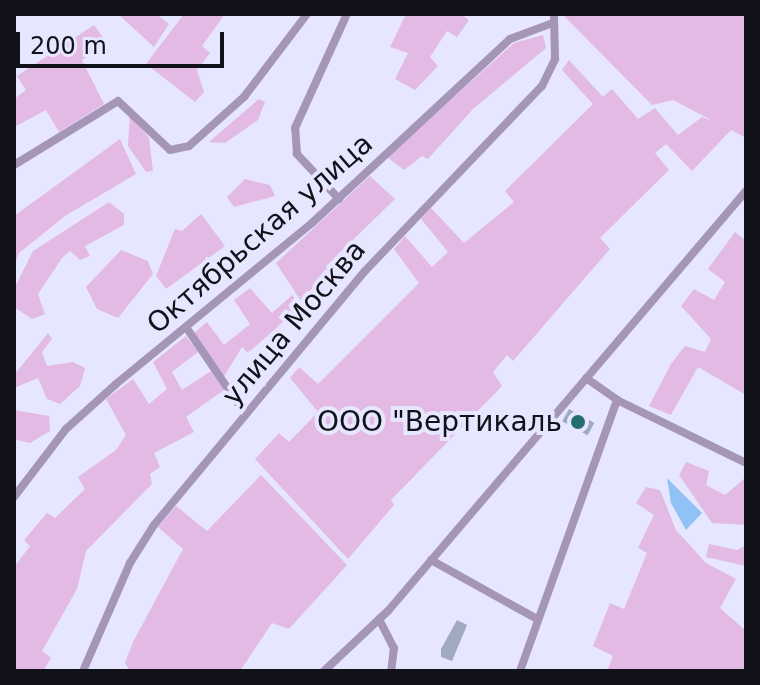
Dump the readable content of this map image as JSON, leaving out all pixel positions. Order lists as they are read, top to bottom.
{
  "streets": {
    "street": ["Октябрьская улица", "улица Москва"]
  },
  "crossings": [
    ["Октябрьская улица", "улица Москва"]
  ],
  "places": ["ООО \"Вертикаль"],
  "scale_bar": "200 m"
}
